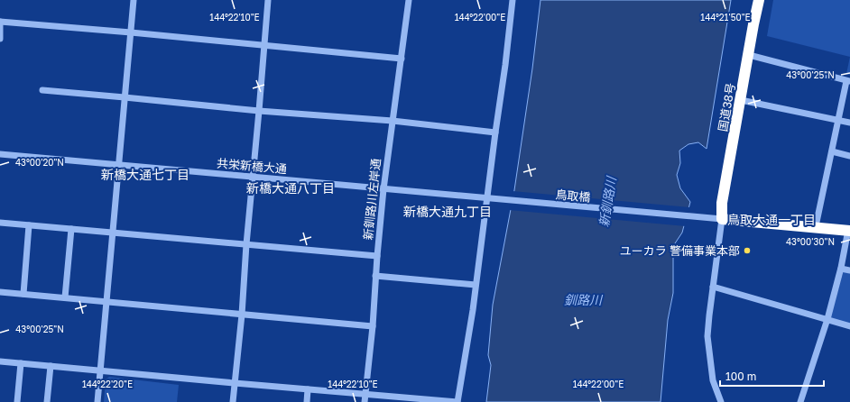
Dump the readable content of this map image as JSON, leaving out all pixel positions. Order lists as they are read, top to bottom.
{
  "streets": {
    "highway": ["国道38号"],
    "street": ["共栄新橋大通", "鳥取橋", "新釧路川左岸通"]
  },
  "crossings": [
    ["国道38号", "鳥取橋"],
    ["共栄新橋大通", "鳥取橋"],
    ["共栄新橋大通", "新釧路川左岸通"]
  ],
  "districts": [
    "新橋大通七丁目",
    "新橋大通八丁目",
    "新橋大通九丁目",
    "鳥取大通一丁目"
  ],
  "water": ["新釧路川", "釧路川"],
  "places": ["ユーカラ 警備事業本部"],
  "scale_bar": "100 m",
  "coordinates": [
    "144°22'10\"E",
    "144°22'00\"E",
    "144°21'50\"E",
    "43°00'25\"N",
    "43°00'20\"N",
    "43°00'30\"N",
    "144°22'20\"E"
  ]
}
